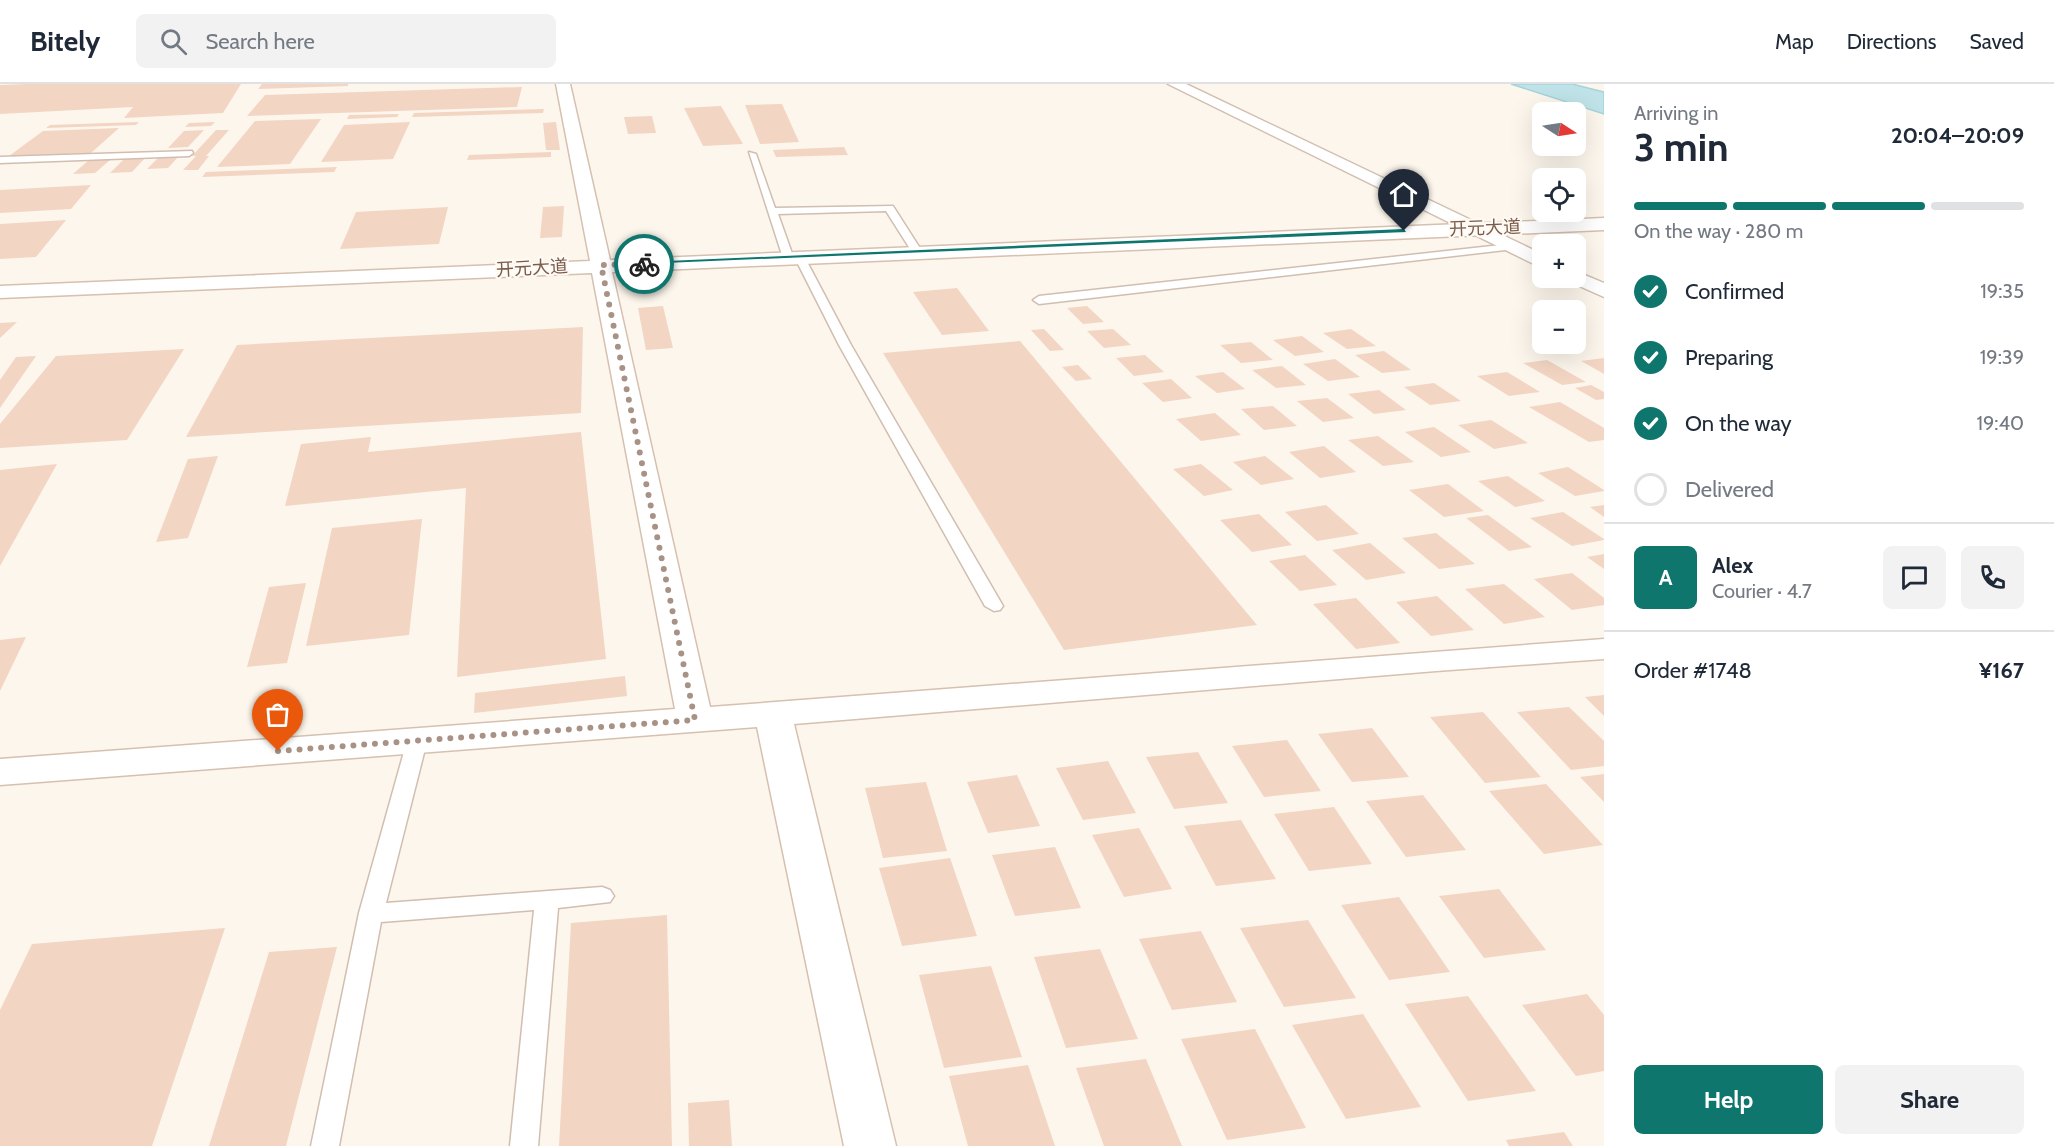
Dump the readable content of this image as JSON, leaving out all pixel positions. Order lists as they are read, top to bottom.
{
  "streets": {
    "street": ["开元大道"]
  },
  "north": "right",
  "page": {
    "header": "Bitely",
    "search": "Search here",
    "nav": ["Map", "Directions", "Saved"],
    "heading": ["3 min", "Arriving in", "20:04–20:09"],
    "panel": [
      "Alex",
      "Courier · 4.7",
      "Order #1748",
      "¥167"
    ],
    "map_buttons": ["+", "−"],
    "bar": "On the way · 280 m",
    "list": [
      ["Confirmed", "19:35"],
      ["Preparing", "19:39"],
      ["On the way", "19:40"],
      "Delivered"
    ],
    "round": "A",
    "buttons": ["Help", "Share"]
  }
}
